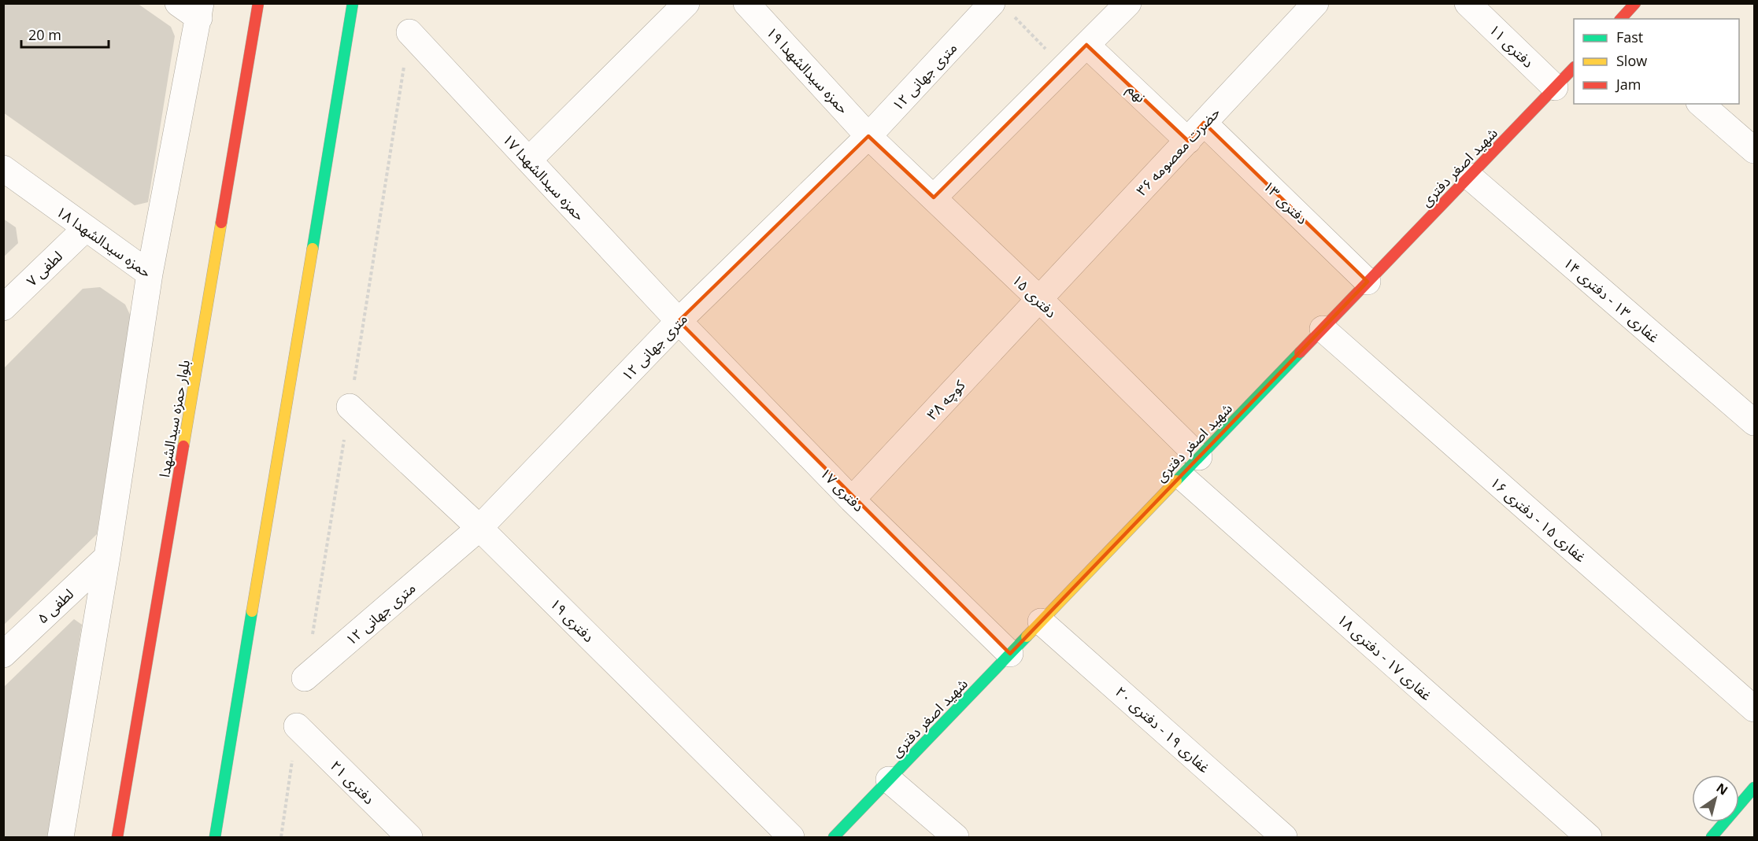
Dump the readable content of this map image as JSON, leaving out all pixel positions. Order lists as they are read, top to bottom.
{
  "streets": {
    "main road": ["شهید اصغر دفتری", "بلوار حمزه سیدالشهدا"],
    "street": [
      "دفتری ۱۱",
      "حمزه سیدالشهدا ۱۹",
      "۱۲ متری جهانی",
      "نهم",
      "حضرت معصومه ۳۶",
      "حمزه سیدالشهدا ۱۷",
      "دفتری ۱۳",
      "حمزه سیدالشهدا ۱۸",
      "لطفی ۷",
      "دفتری ۱۵",
      "غفاری ۱۳ - دفتری ۱۴",
      "کوچه ۳۸",
      "دفتری ۱۷",
      "غفاری ۱۵ - دفتری ۱۶",
      "لطفی ۵",
      "دفتری ۱۹",
      "غفاری ۱۷ - دفتری ۱۸",
      "غفاری ۱۹ - دفتری ۲۰",
      "دفتری ۲۱"
    ]
  },
  "crossings": [
    ["دفتری ۱۱", "شهید اصغر دفتری"],
    ["حمزه سیدالشهدا ۱۹", "۱۲ متری جهانی"],
    ["حمزه سیدالشهدا ۱۹", "دفتری ۱۵"],
    ["۱۲ متری جهانی", "حمزه سیدالشهدا ۱۷"],
    ["۱۲ متری جهانی", "دفتری ۱۵"],
    ["۱۲ متری جهانی", "دفتری ۱۷"],
    ["۱۲ متری جهانی", "دفتری ۱۹"],
    ["نهم", "حضرت معصومه ۳۶"],
    ["نهم", "دفتری ۱۳"],
    ["حضرت معصومه ۳۶", "دفتری ۱۳"],
    ["حضرت معصومه ۳۶", "دفتری ۱۵"],
    ["حضرت معصومه ۳۶", "کوچه ۳۸"],
    ["شهید اصغر دفتری", "دفتری ۱۳"],
    ["شهید اصغر دفتری", "دفتری ۱۵"],
    ["شهید اصغر دفتری", "غفاری ۱۳ - دفتری ۱۴"],
    ["شهید اصغر دفتری", "دفتری ۱۷"],
    ["شهید اصغر دفتری", "غفاری ۱۵ - دفتری ۱۶"],
    ["شهید اصغر دفتری", "غفاری ۱۷ - دفتری ۱۸"],
    ["شهید اصغر دفتری", "غفاری ۱۹ - دفتری ۲۰"],
    ["حمزه سیدالشهدا ۱۷", "دفتری ۱۷"],
    ["حمزه سیدالشهدا ۱۸", "لطفی ۷"],
    ["دفتری ۱۵", "کوچه ۳۸"],
    ["کوچه ۳۸", "دفتری ۱۷"]
  ],
  "legend": ["Fast", "Slow", "Jam"],
  "scale_bar": "20 m",
  "north": "top right"
}
